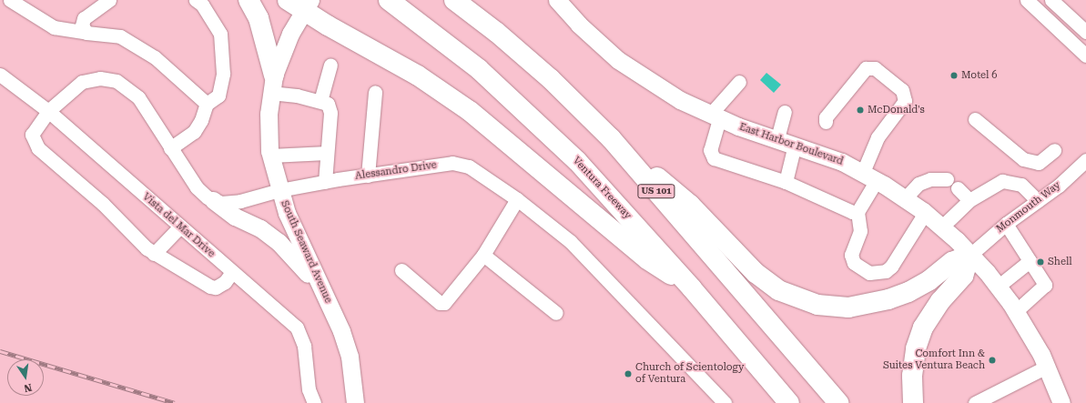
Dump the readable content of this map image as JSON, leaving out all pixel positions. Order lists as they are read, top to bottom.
{
  "streets": {
    "highway": ["Ventura Freeway", "US 101"],
    "main road": ["East Harbor Boulevard", "South Seaward Avenue"],
    "street": ["Alessandro Drive", "Monmouth Way", "Vista del Mar Drive"]
  },
  "crossings": [
    ["East Harbor Boulevard", "Monmouth Way"],
    ["Alessandro Drive", "South Seaward Avenue"]
  ],
  "places": [
    "Motel 6",
    "McDonald's",
    "Shell",
    "Comfort Inn & Suites Ventura Beach",
    "Church of Scientology of Ventura"
  ],
  "north": "bottom"
}
